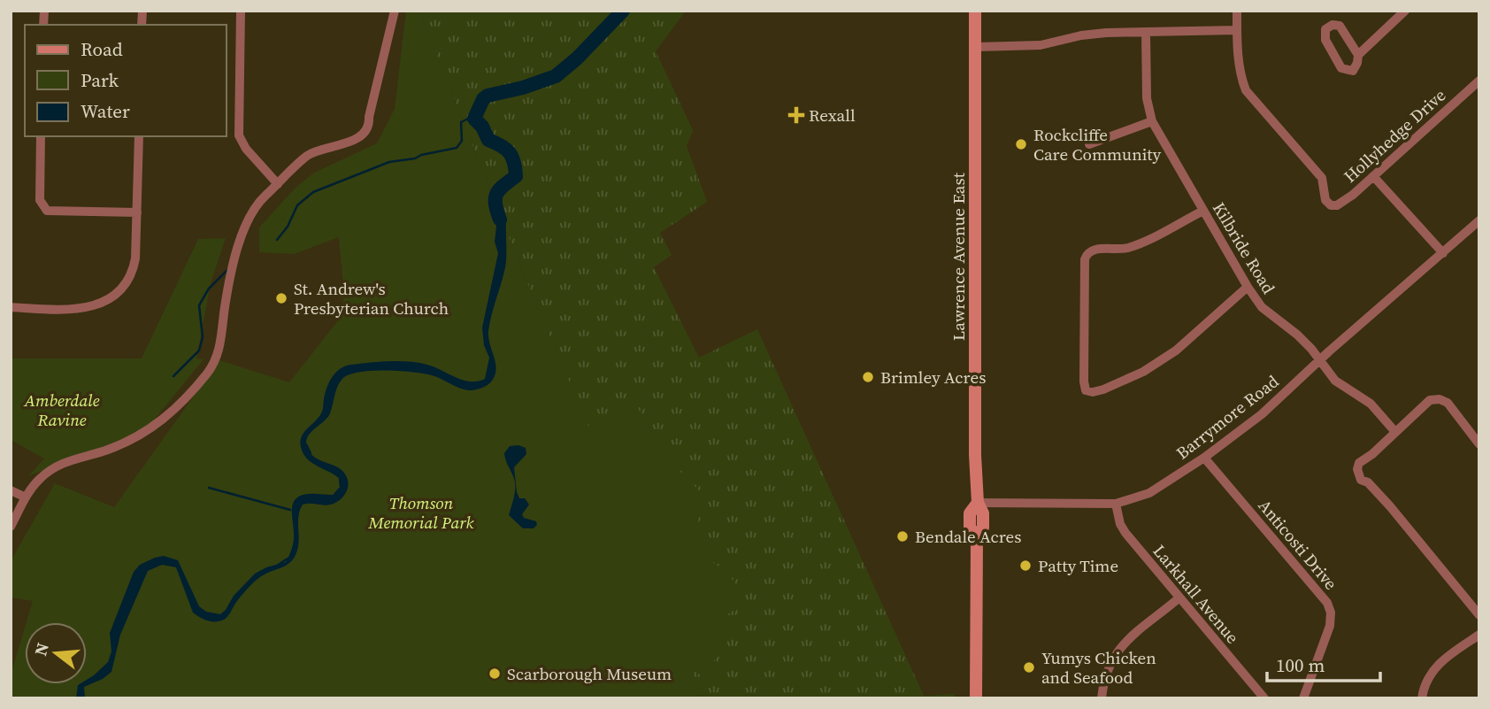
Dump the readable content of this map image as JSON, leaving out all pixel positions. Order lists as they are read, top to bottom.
{
  "streets": {
    "main road": ["Lawrence Avenue East"],
    "street": [
      "Hollyhedge Drive",
      "Kilbride Road",
      "Barrymore Road",
      "Anticosti Drive",
      "Larkhall Avenue"
    ]
  },
  "crossings": [
    ["Kilbride Road", "Barrymore Road"],
    ["Lawrence Avenue East", "Barrymore Road"],
    ["Barrymore Road", "Anticosti Drive"],
    ["Barrymore Road", "Larkhall Avenue"]
  ],
  "parks": ["Amberdale Ravine", "Thomson Memorial Park"],
  "places": {
    "health": ["Rexall"],
    "other": [
      "Rockcliffe Care Community",
      "St. Andrew's Presbyterian Church",
      "Brimley Acres",
      "Bendale Acres",
      "Patty Time",
      "Yumys Chicken and Seafood",
      "Scarborough Museum"
    ]
  },
  "legend": ["Road", "Park", "Water"],
  "scale_bar": "100 m",
  "north": "left"
}
